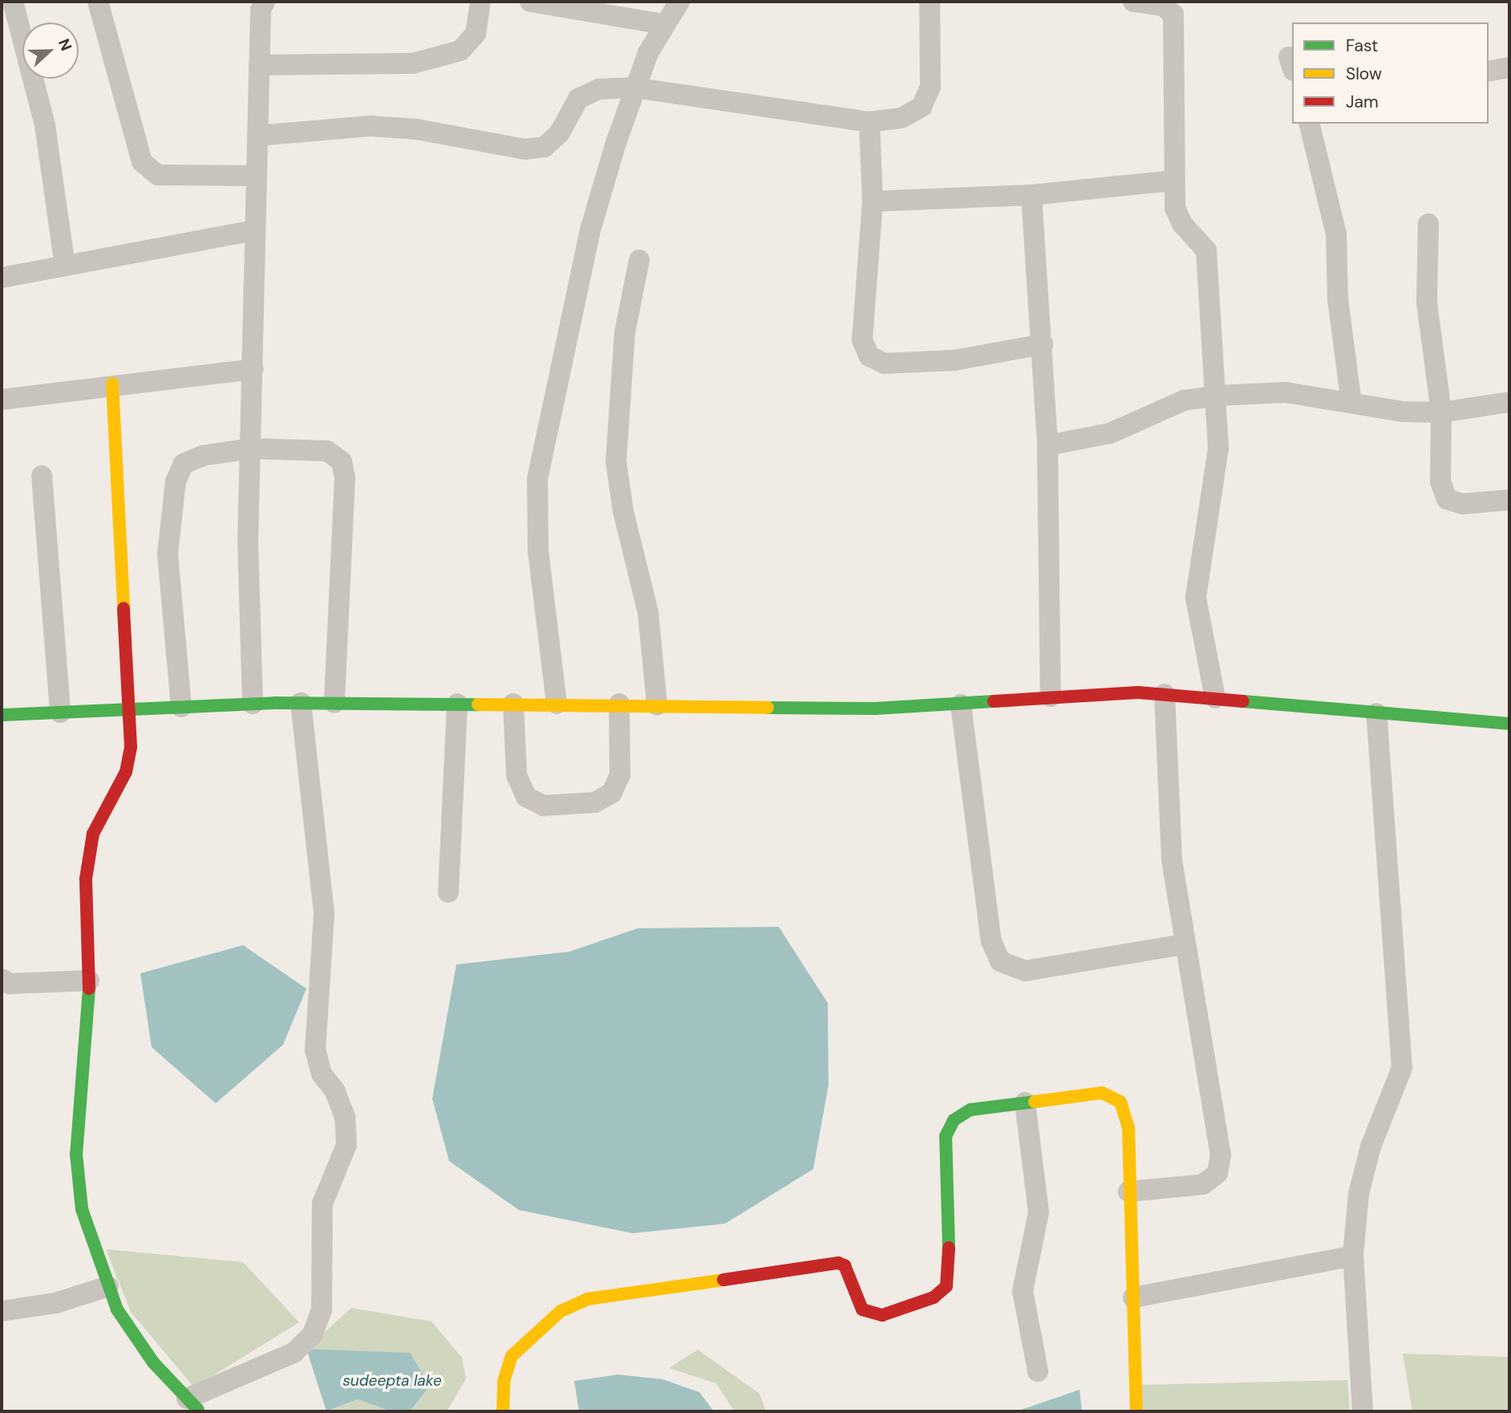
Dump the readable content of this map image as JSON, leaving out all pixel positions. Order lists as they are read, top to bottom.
{
  "water": ["sudeepta lake"],
  "legend": ["Fast", "Slow", "Jam"],
  "north": "right"
}
